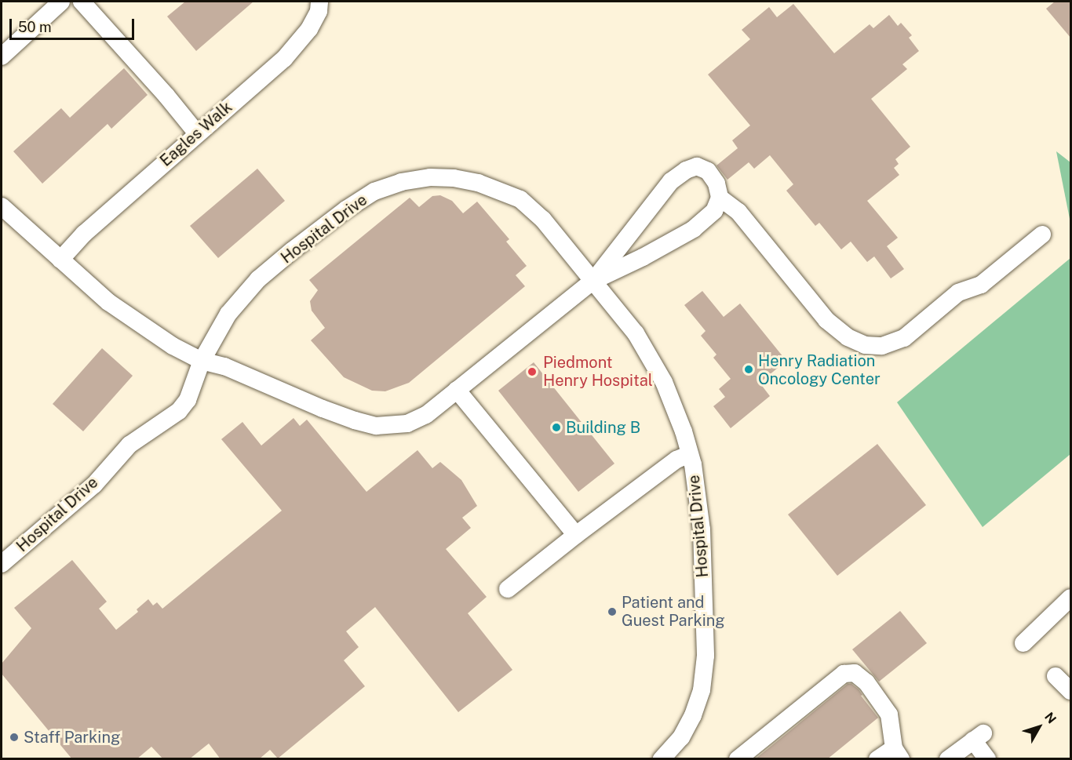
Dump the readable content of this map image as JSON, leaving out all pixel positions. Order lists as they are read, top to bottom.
{
  "streets": {
    "street": ["Eagles Walk", "Hospital Drive"]
  },
  "places": [
    "Henry Radiation Oncology Center",
    "Piedmont Henry Hospital",
    "Building B",
    "Patient and Guest Parking",
    "Staff Parking"
  ],
  "scale_bar": "50 m",
  "north": "top right"
}
